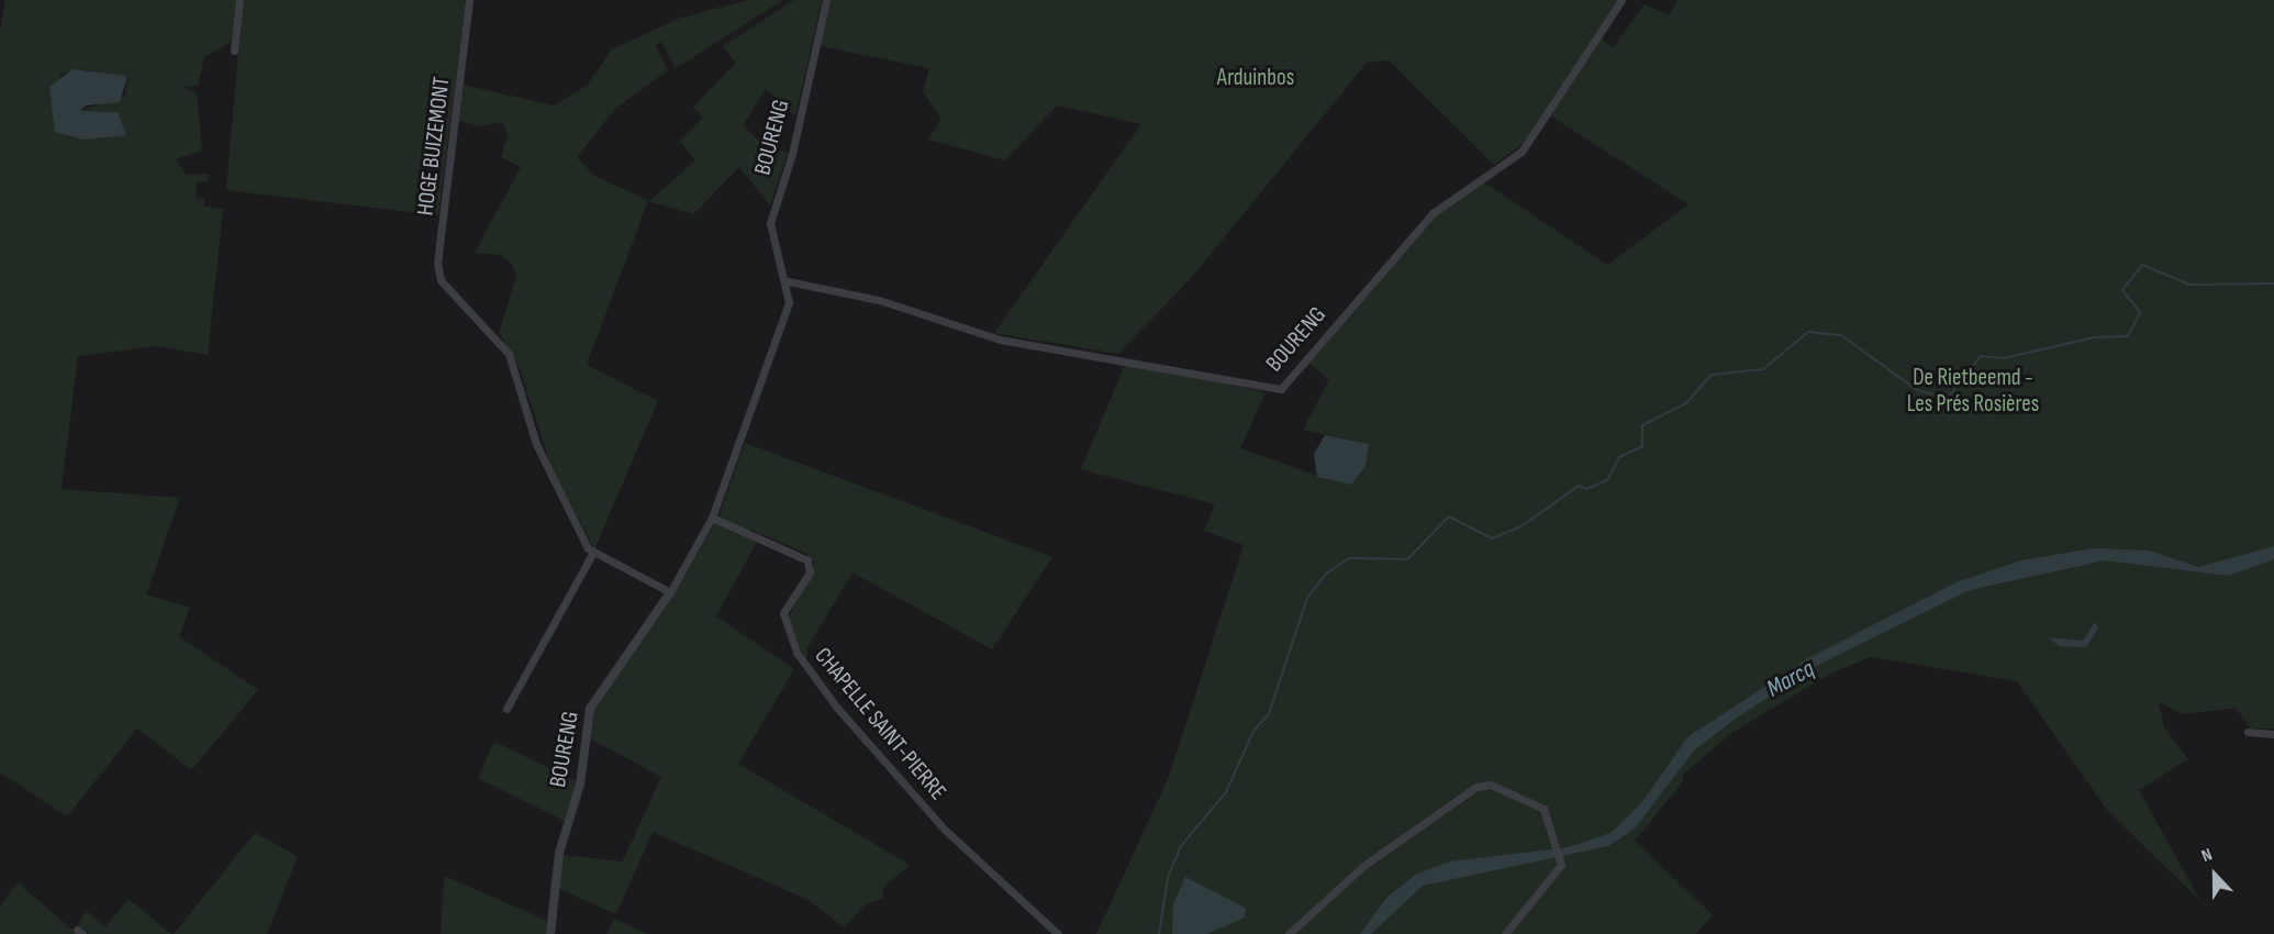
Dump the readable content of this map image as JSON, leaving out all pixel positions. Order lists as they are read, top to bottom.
{
  "streets": {
    "street": ["BOURENG", "HOGE BUIZEMONT", "CHAPELLE SAINT-PIERRE"]
  },
  "crossings": [
    ["BOURENG", "CHAPELLE SAINT-PIERRE"]
  ],
  "water": ["Marcq"],
  "parks": ["Arduinbos", "De Rietbeemd - Les Prés Rosières"],
  "north": "top"
}
